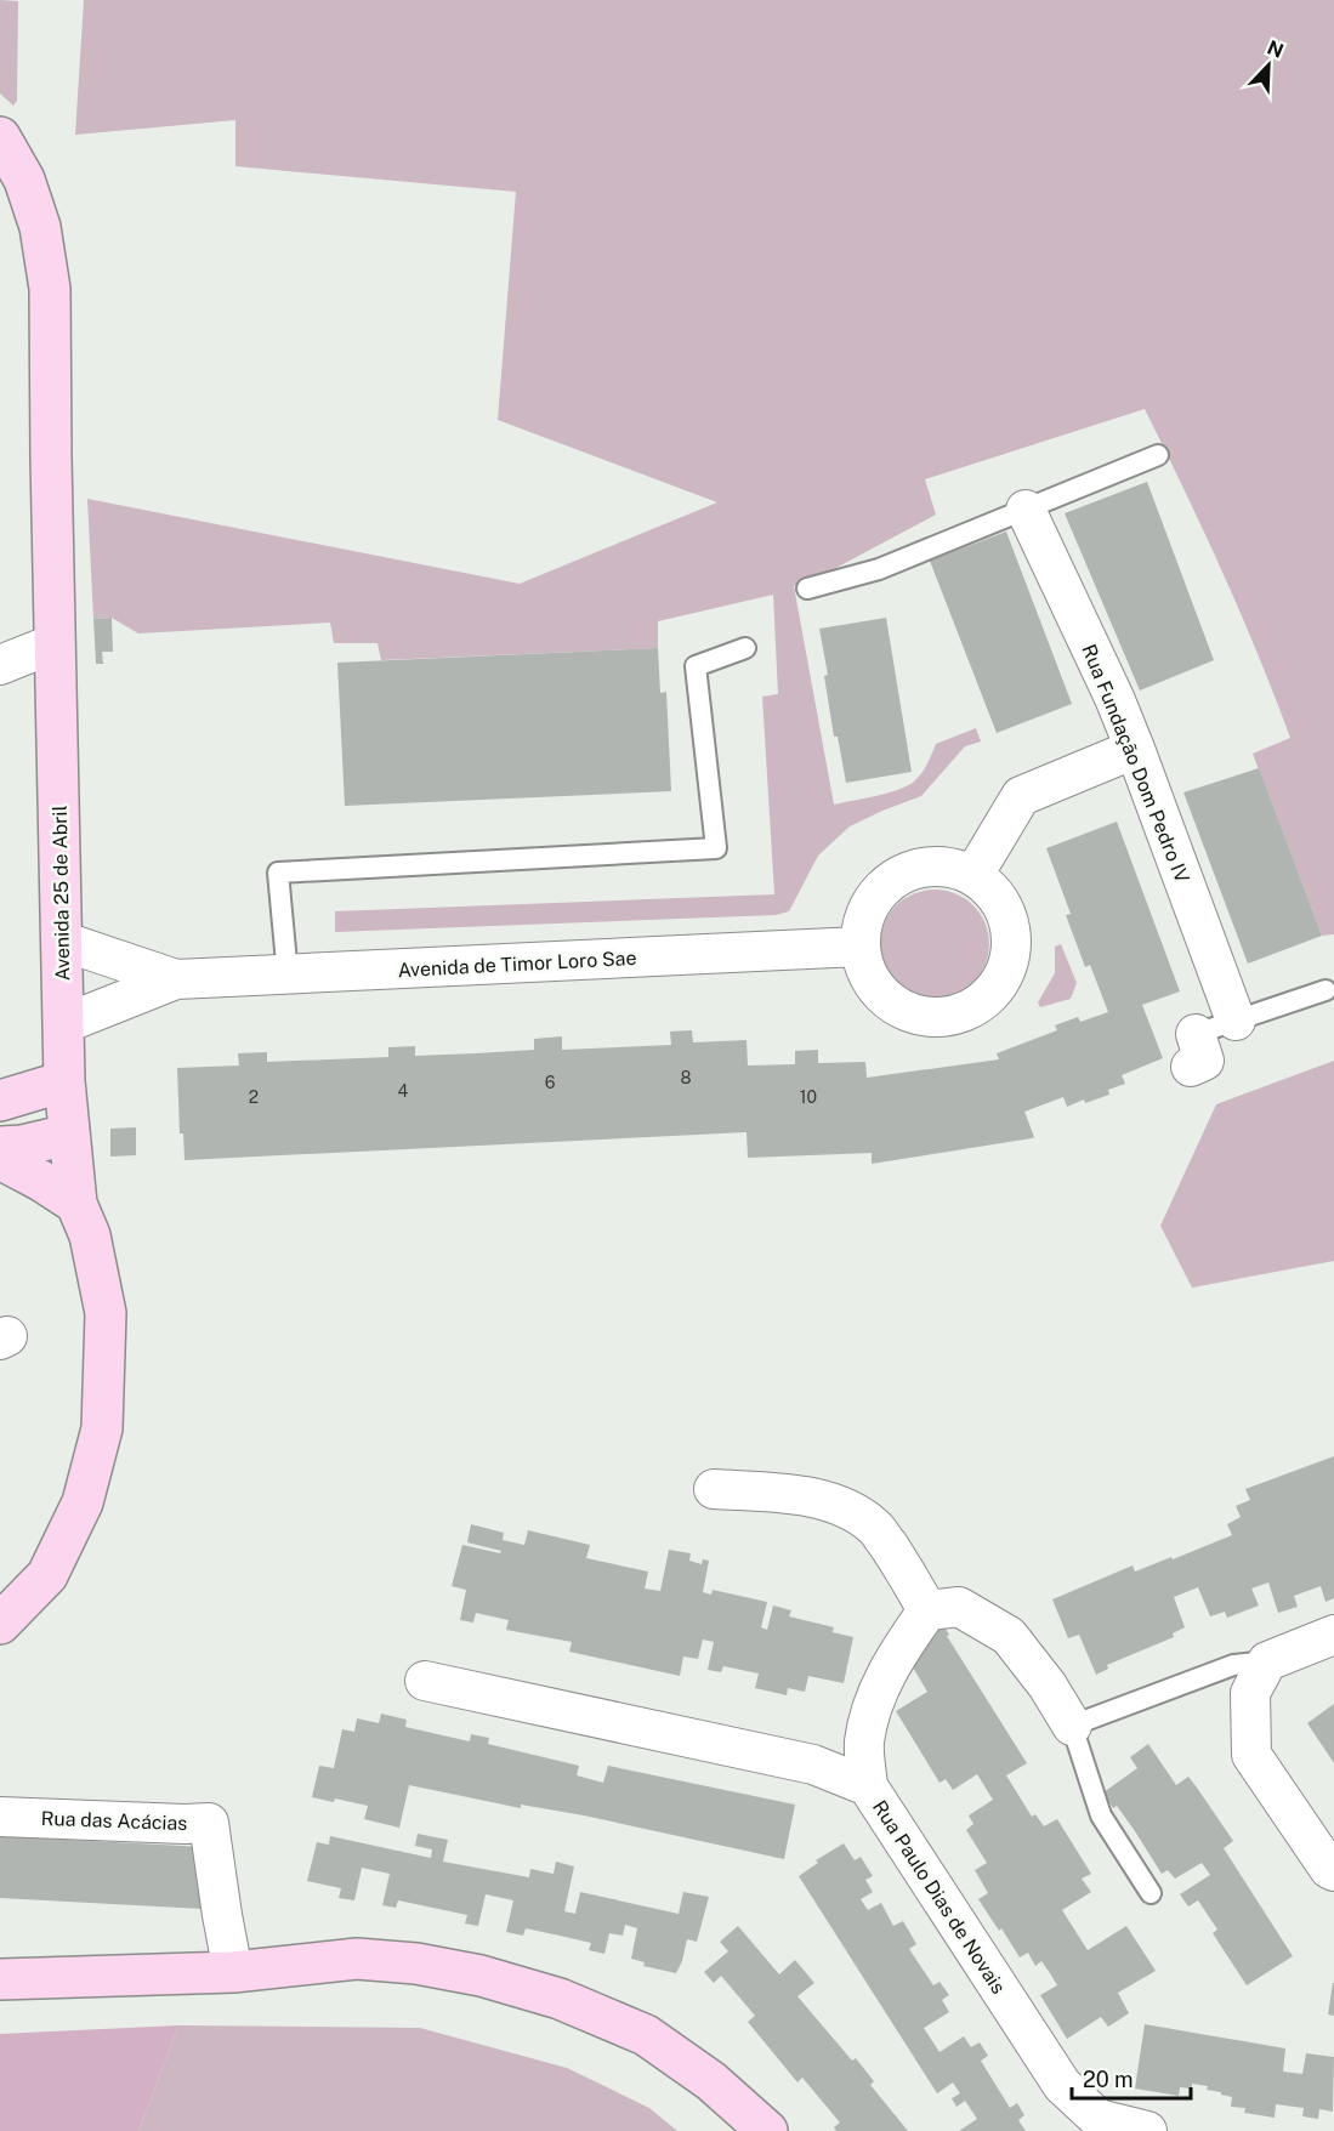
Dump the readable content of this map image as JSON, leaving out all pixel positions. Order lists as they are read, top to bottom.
{
  "streets": {
    "street": [
      "Rua Fundação Dom Pedro IV",
      "Avenida 25 de Abril",
      "Avenida de Timor Loro Sae",
      "Rua das Acácias",
      "Rua Paulo Dias de Novais"
    ]
  },
  "crossings": [
    ["Avenida 25 de Abril", "Avenida de Timor Loro Sae"]
  ],
  "house_numbers": [
    "8",
    "6",
    "4",
    "2",
    "10"
  ],
  "scale_bar": "20 m",
  "north": "top right"
}
